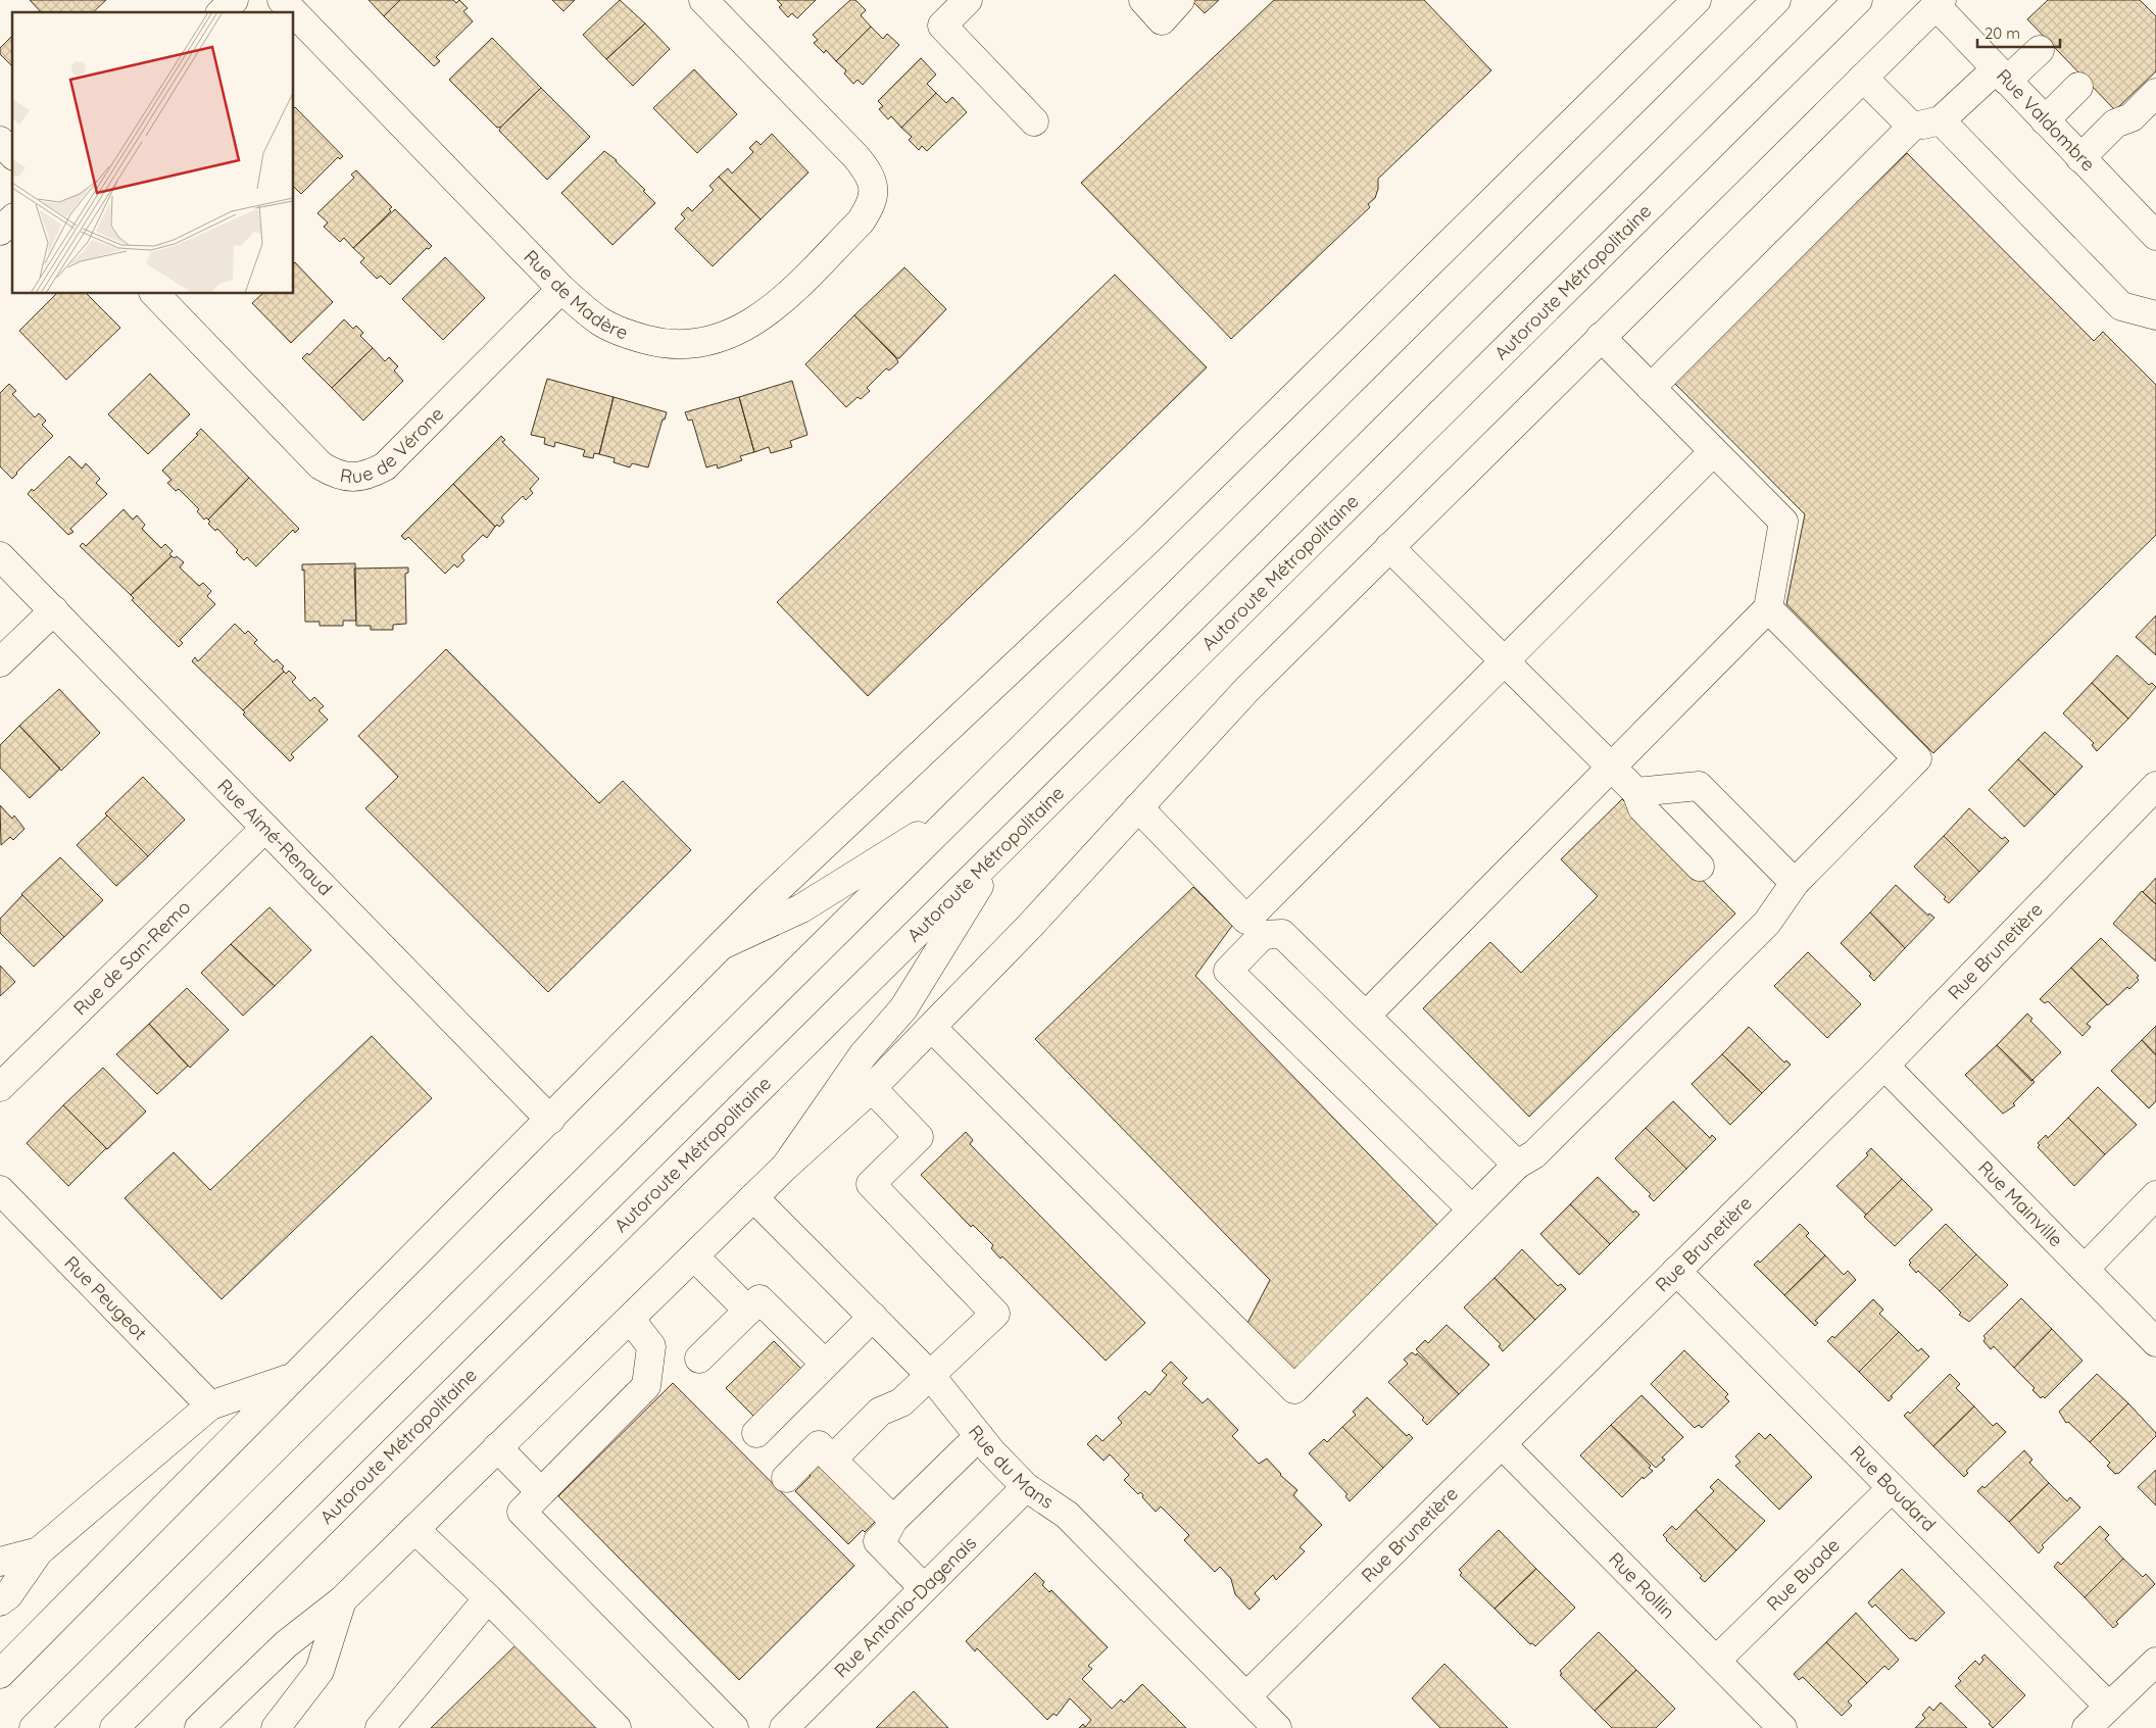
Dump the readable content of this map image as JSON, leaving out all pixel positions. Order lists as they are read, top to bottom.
{
  "streets": {
    "main road": [
      "Rue Valdombre",
      "Autoroute Métropolitaine",
      "Rue de Madère",
      "Rue de Vérone",
      "Rue Aimé-Renaud",
      "Rue Brunetière",
      "Rue de San-Remo",
      "Rue Mainville",
      "Rue Peugeot",
      "Rue du Mans",
      "Rue Boudard",
      "Rue Buade",
      "Rue Rollin",
      "Rue Antonio-Dagenais"
    ]
  },
  "crossings": [
    ["Rue de Madère", "Rue de Vérone"],
    ["Rue Aimé-Renaud", "Rue de San-Remo"],
    ["Rue Brunetière", "Rue Mainville"],
    ["Rue Brunetière", "Rue du Mans"],
    ["Rue Brunetière", "Rue Boudard"],
    ["Rue Brunetière", "Rue Rollin"],
    ["Rue du Mans", "Rue Antonio-Dagenais"],
    ["Rue Boudard", "Rue Buade"],
    ["Rue Buade", "Rue Rollin"]
  ],
  "scale_bar": "20 m"
}
